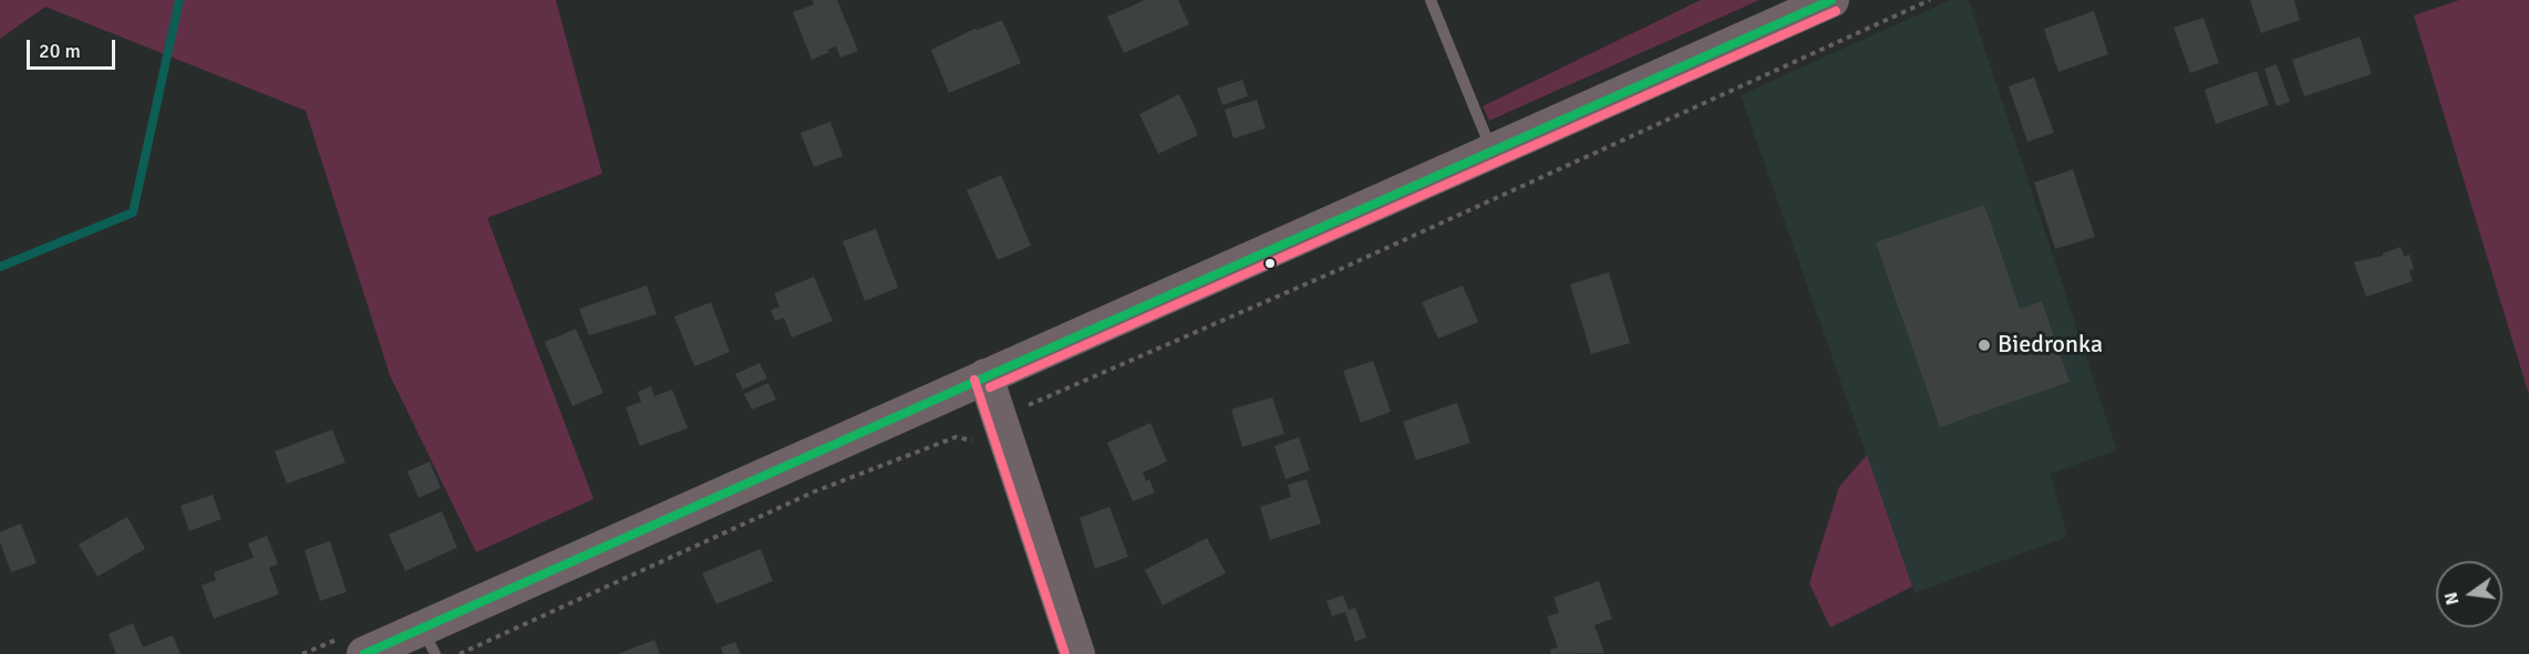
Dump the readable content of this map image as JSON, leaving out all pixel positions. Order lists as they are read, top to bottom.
{
  "places": ["Biedronka"],
  "scale_bar": "20 m",
  "north": "left"
}
